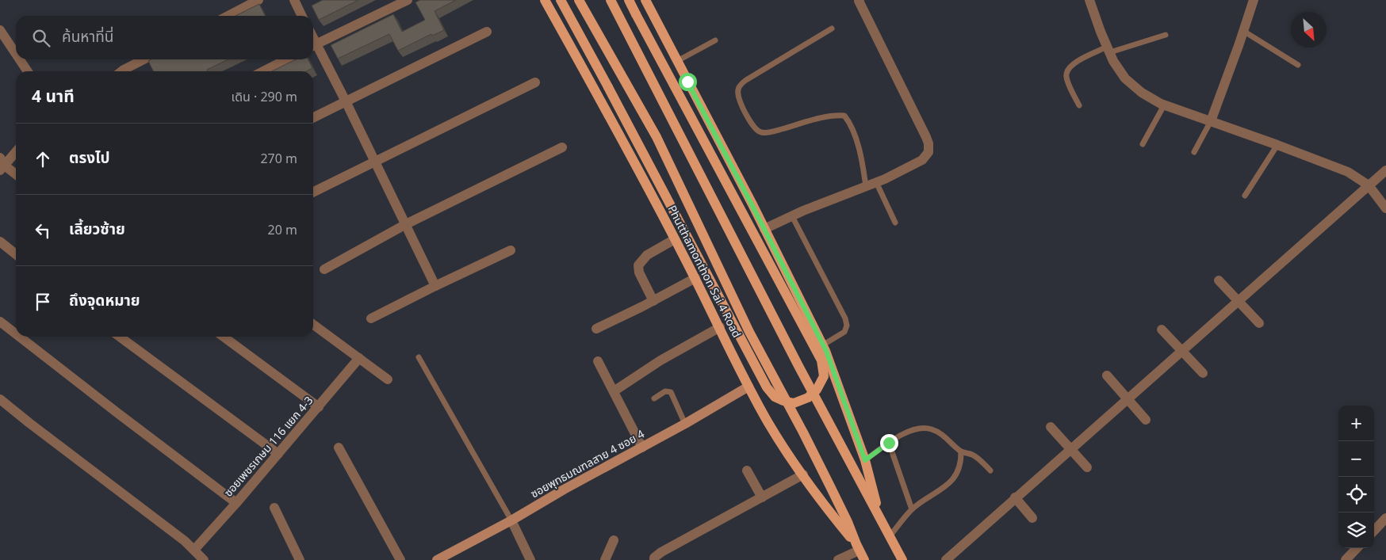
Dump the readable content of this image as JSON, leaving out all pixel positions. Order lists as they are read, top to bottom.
{
  "streets": {
    "main road": ["Phutthamonthon Sai 4 Road"],
    "street": ["ซอยเพชรเกษม 116 แยก 4-3", "ซอยพุทธมณฑลสาย 4 ซอย 4"]
  },
  "crossings": [
    ["Phutthamonthon Sai 4 Road", "ซอยพุทธมณฑลสาย 4 ซอย 4"]
  ],
  "north": "bottom right",
  "page": {
    "search": "ค้นหาที่นี่",
    "heading": ["4 นาที", "เดิน · 290 m"],
    "list": [
      ["ตรงไป", "270 m"],
      ["เลี้ยวซ้าย", "20 m"],
      "ถึงจุดหมาย"
    ],
    "map_buttons": ["+", "−"]
  }
}
